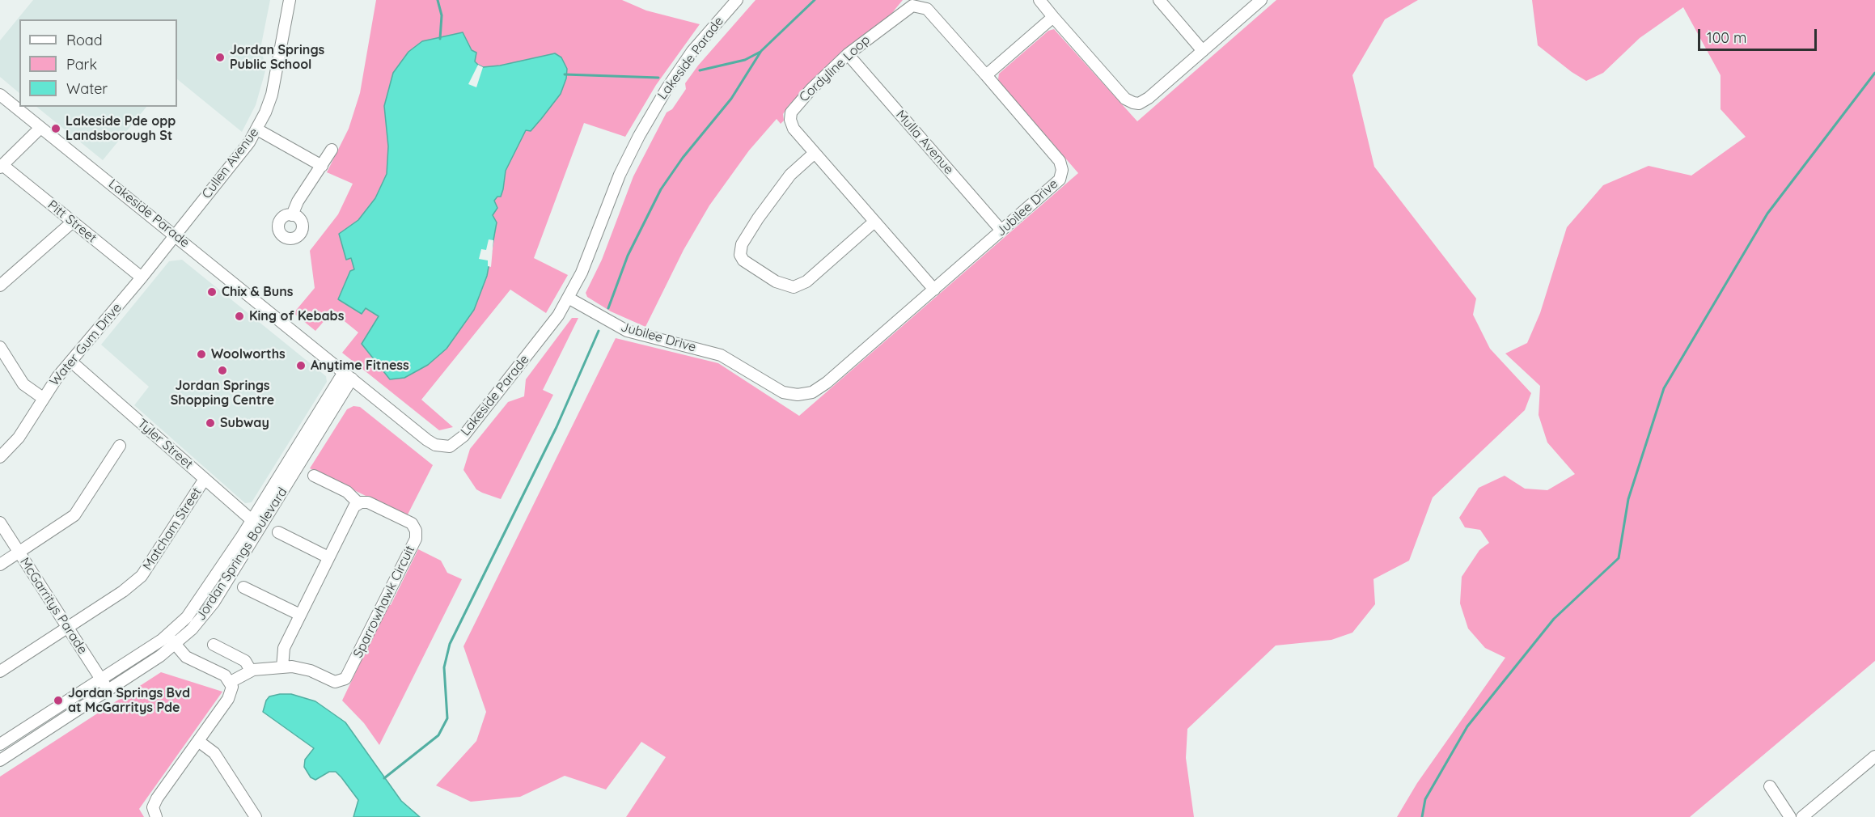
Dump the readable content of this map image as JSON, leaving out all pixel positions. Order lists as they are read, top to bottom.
{
  "streets": {
    "street": [
      "Lakeside Parade",
      "Cordyline Loop",
      "Mulla Avenue",
      "Cullen Avenue",
      "Jubilee Drive",
      "Pitt Street",
      "Water Gum Drive",
      "Tyler Street",
      "Matcham Street",
      "Jordan Springs Boulevard",
      "Sparrowhawk Circuit",
      "McGarritys Parade"
    ]
  },
  "crossings": [
    ["Lakeside Parade", "Cullen Avenue"],
    ["Lakeside Parade", "Jubilee Drive"],
    ["Lakeside Parade", "Water Gum Drive"],
    ["Lakeside Parade", "Jordan Springs Boulevard"],
    ["Cordyline Loop", "Mulla Avenue"],
    ["Cordyline Loop", "Jubilee Drive"],
    ["Mulla Avenue", "Jubilee Drive"],
    ["Cullen Avenue", "Water Gum Drive"],
    ["Pitt Street", "Water Gum Drive"],
    ["Water Gum Drive", "Tyler Street"],
    ["Tyler Street", "Matcham Street"],
    ["Tyler Street", "Jordan Springs Boulevard"],
    ["Matcham Street", "McGarritys Parade"],
    ["Jordan Springs Boulevard", "McGarritys Parade"]
  ],
  "places": [
    "Jordan Springs Public School",
    "Lakeside Pde opp Landsborough St",
    "Chix & Buns",
    "King of Kebabs",
    "Woolworths",
    "Anytime Fitness",
    "Jordan Springs Shopping Centre",
    "Subway",
    "Jordan Springs Bvd at McGarritys Pde"
  ],
  "legend": ["Road", "Park", "Water"],
  "scale_bar": "100 m"
}
